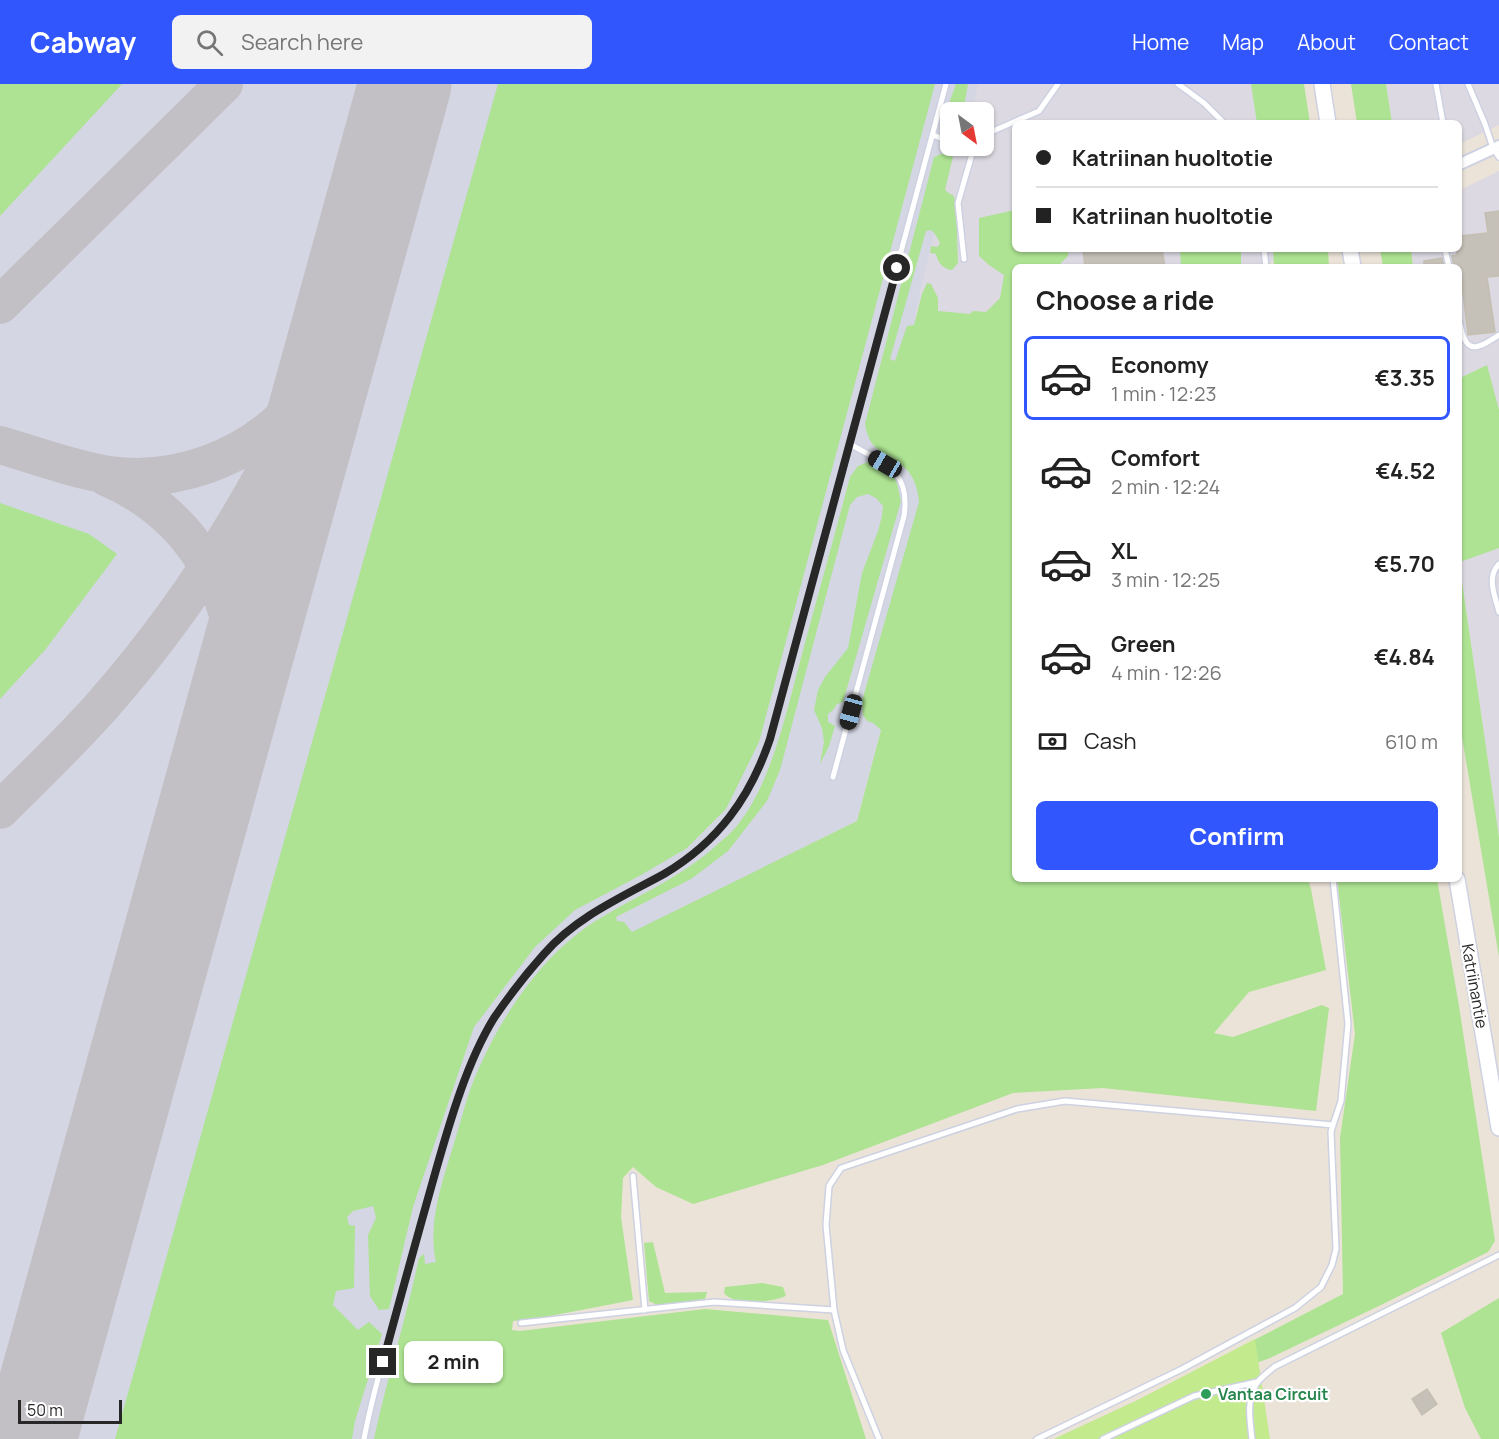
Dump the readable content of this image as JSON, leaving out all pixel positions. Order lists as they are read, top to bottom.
{
  "streets": {
    "main road": ["Katriinantie"]
  },
  "places": ["Vantaa Circuit"],
  "scale_bar": "50 m",
  "north": "bottom right",
  "page": {
    "header": "Cabway",
    "search": "Search here",
    "nav": [
      "Home",
      "Map",
      "About",
      "Contact"
    ],
    "banner": ["Katriinan huoltotie", "Katriinan huoltotie"],
    "heading": "Choose a ride",
    "list": [
      {
        "name": "Economy",
        "note": "1 min · 12:23",
        "value": "€3.35"
      },
      {
        "name": "Comfort",
        "note": "2 min · 12:24",
        "value": "€4.52"
      },
      {
        "name": "XL",
        "note": "3 min · 12:25",
        "value": "€5.70"
      },
      {
        "name": "Green",
        "note": "4 min · 12:26",
        "value": "€4.84"
      }
    ],
    "pay": ["Cash", "610 m"],
    "buttons": "Confirm",
    "bubble": "2 min",
    "scale": "50 m"
  }
}
